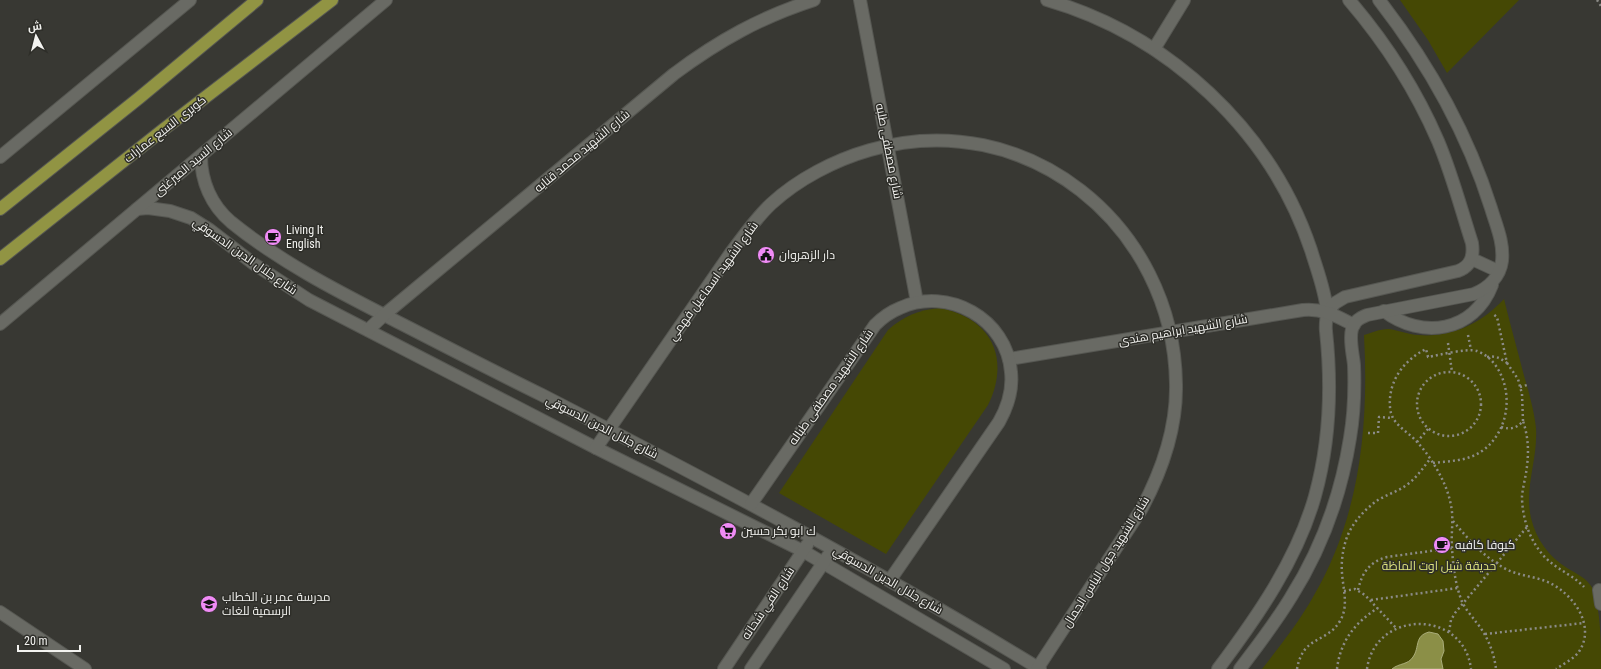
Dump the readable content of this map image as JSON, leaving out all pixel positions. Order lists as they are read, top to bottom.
{
  "streets": {
    "main road": ["كوبرى السبع عمارات"],
    "street": [
      "شارع الشهيد محمد قنايه",
      "شارع مصطفى طلبه",
      "شارع السيد الميرغنى",
      "شارع جلال الدين الدسوقي",
      "شارع الشهيد اسماعيل فهمي",
      "شارع الشهيد ابراهيم هندى",
      "شارع الشهيد مصطفى طباله",
      "شارع الشهيد جول الياس الجمال",
      "شارع الفي شحاته"
    ]
  },
  "crossings": [
    ["شارع الشهيد محمد قنايه", "شارع جلال الدين الدسوقي"],
    ["شارع مصطفى طلبه", "شارع الشهيد اسماعيل فهمي"],
    ["شارع مصطفى طلبه", "شارع الشهيد مصطفى طباله"],
    ["شارع السيد الميرغنى", "شارع جلال الدين الدسوقي"],
    ["شارع جلال الدين الدسوقي", "شارع الشهيد اسماعيل فهمي"],
    ["شارع جلال الدين الدسوقي", "شارع الشهيد مصطفى طباله"],
    ["شارع جلال الدين الدسوقي", "شارع الشهيد جول الياس الجمال"],
    ["شارع جلال الدين الدسوقي", "شارع الفي شحاته"],
    ["شارع الشهيد اسماعيل فهمي", "شارع الشهيد ابراهيم هندى"],
    ["شارع الشهيد اسماعيل فهمي", "شارع الشهيد جول الياس الجمال"],
    ["شارع الشهيد ابراهيم هندى", "شارع الشهيد مصطفى طباله"],
    ["شارع الشهيد ابراهيم هندى", "شارع الشهيد جول الياس الجمال"]
  ],
  "parks": ["حديقة شيل اوت الماظة"],
  "places": {
    "cafe": ["Living It English", "كيوفا كافيه"],
    "public building": ["دار الزهروان"],
    "supermarket": ["ك ابو بكر حسين"],
    "school or university": ["مدرسة عمر بن الخطاب الرسمية للغات"]
  },
  "scale_bar": "20 m",
  "north": "top"
}
